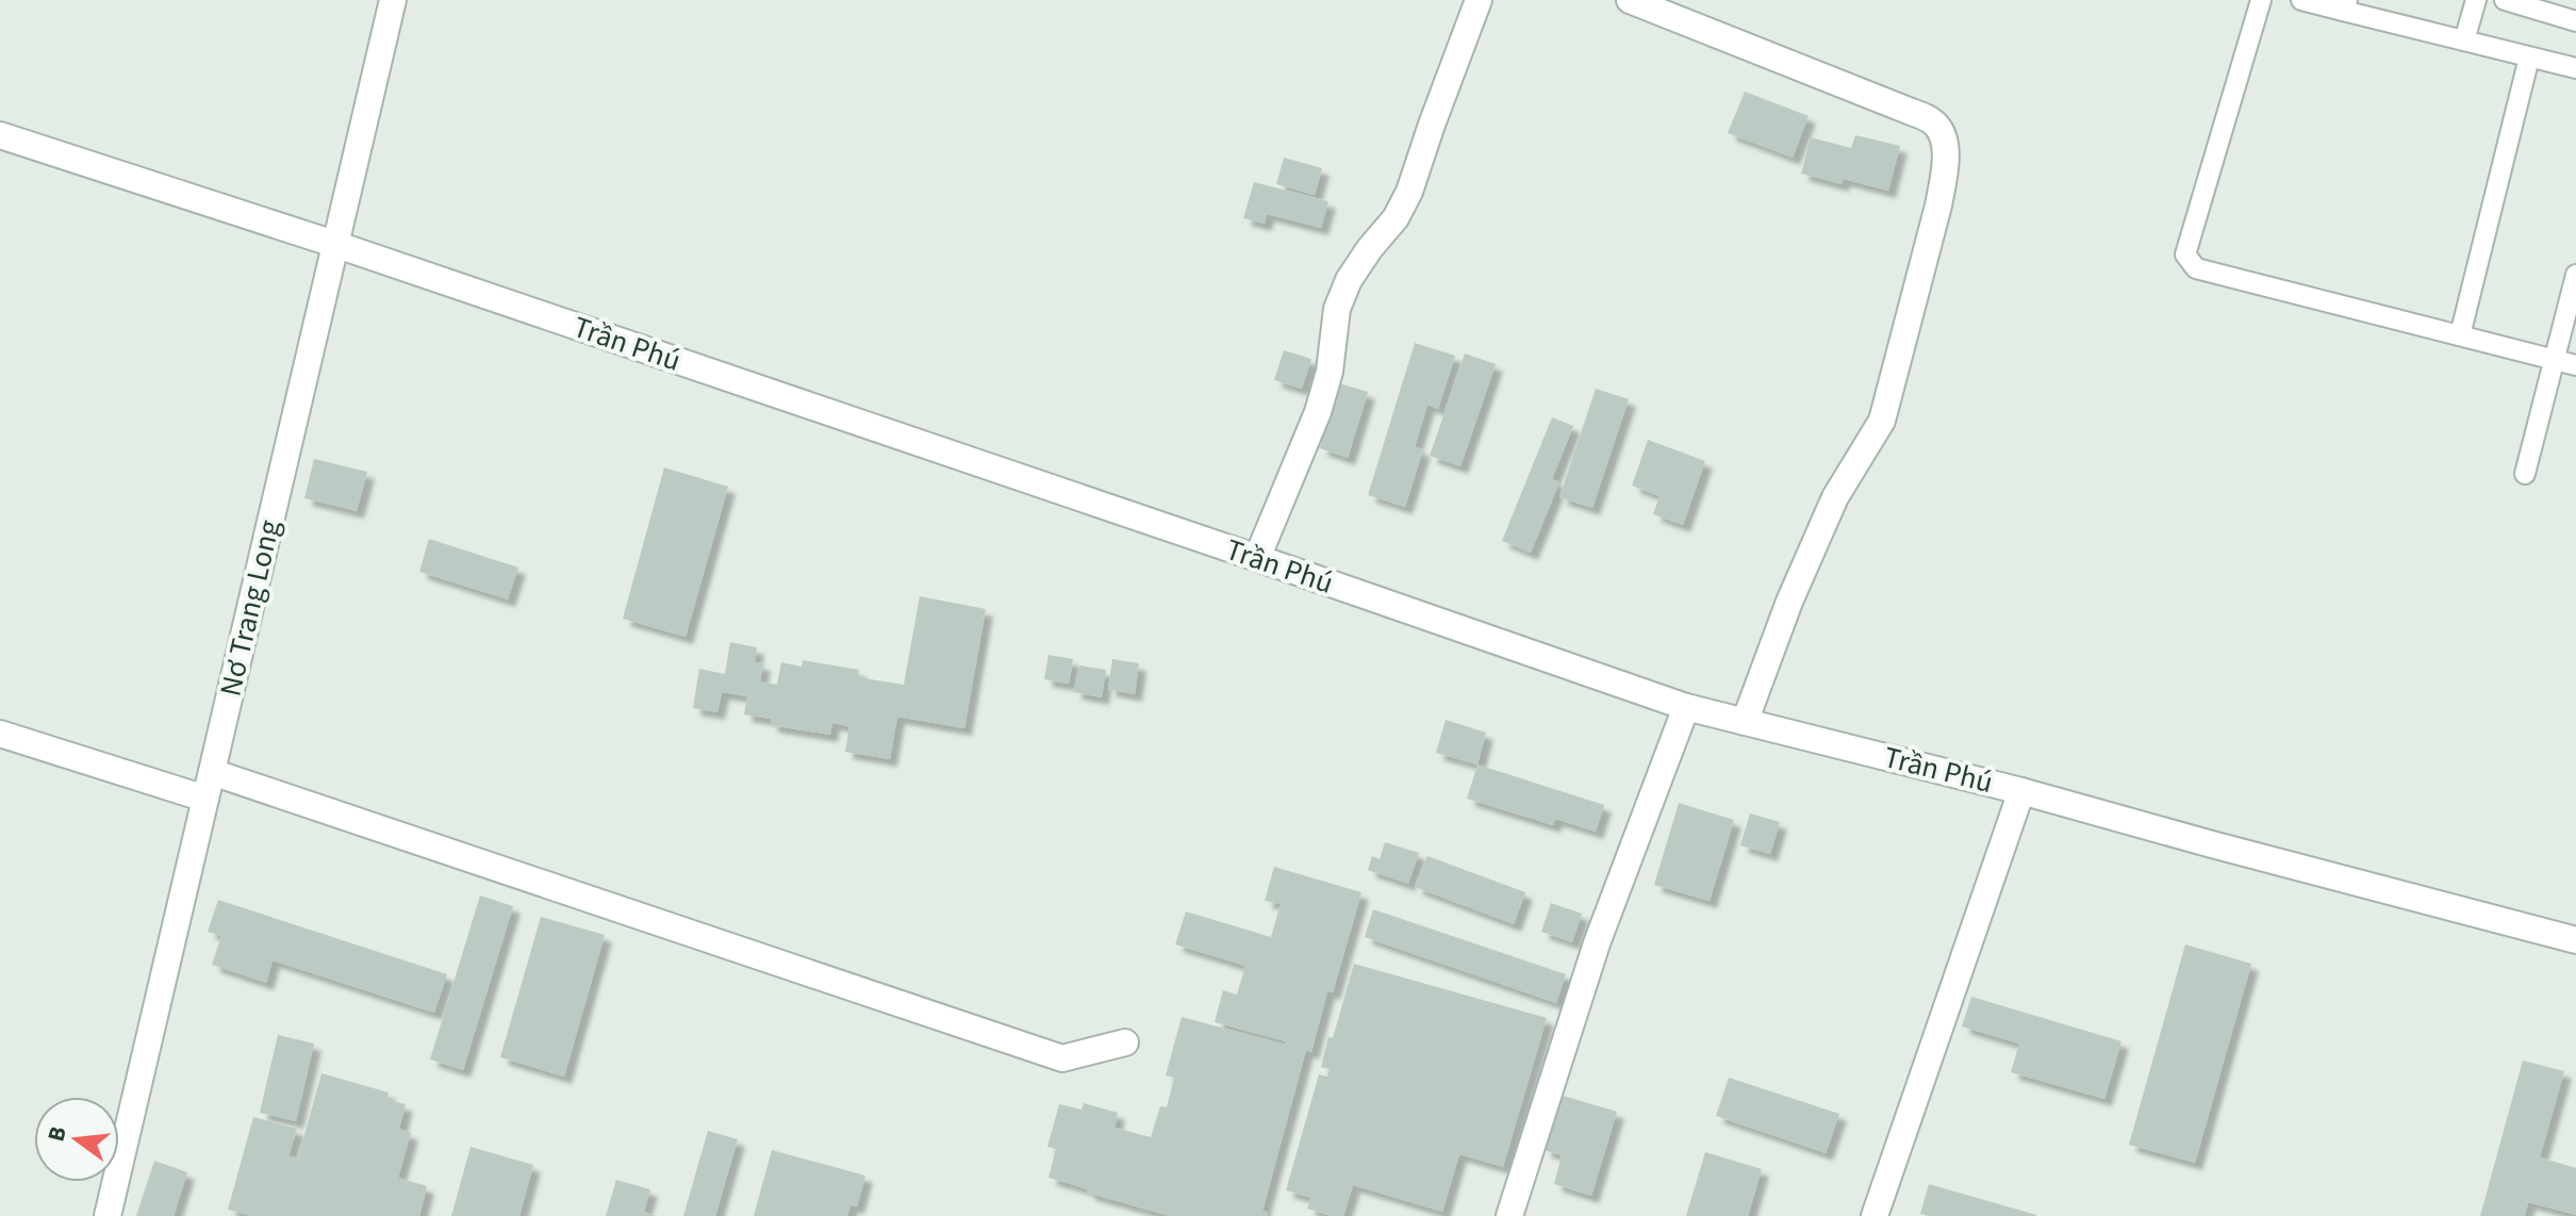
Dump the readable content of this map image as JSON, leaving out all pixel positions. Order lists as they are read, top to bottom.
{
  "streets": {
    "street": ["Trần Phú", "Nơ Trang Long"]
  },
  "crossings": [
    ["Trần Phú", "Nơ Trang Long"]
  ],
  "north": "left"
}
